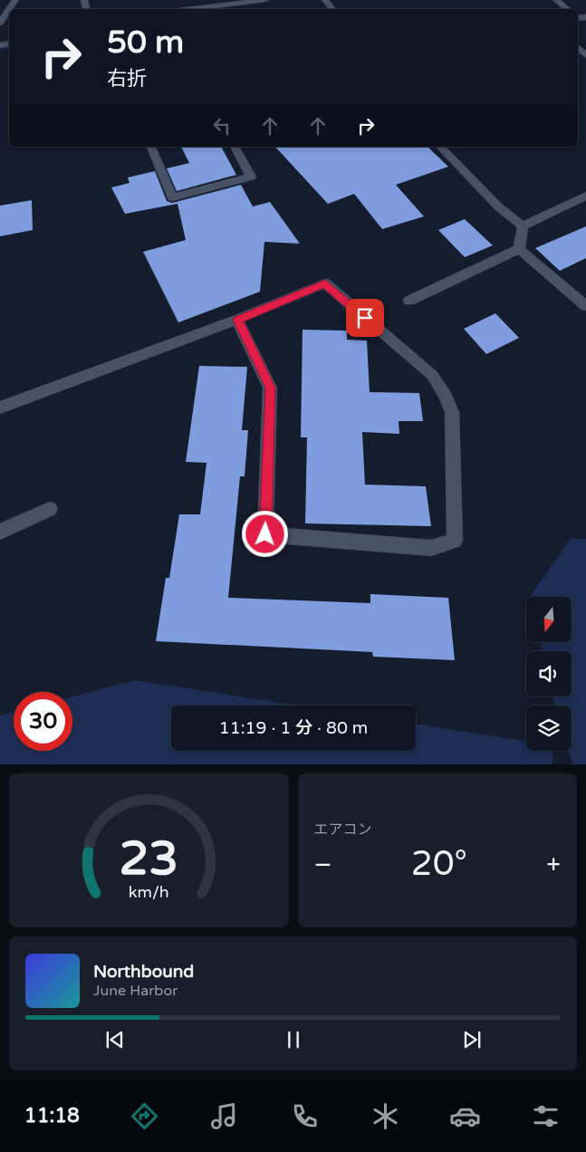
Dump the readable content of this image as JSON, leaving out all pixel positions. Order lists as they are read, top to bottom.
{
  "north": "bottom",
  "page": {
    "turn": ["50 m", "右折"],
    "limit": "30",
    "trip": "11:19 · 1 分 · 80 m",
    "tile": "エアコン",
    "heat": ["−", "20°", "+"],
    "song": ["Northbound", "June Harbor"],
    "tabs": "11:18",
    "gauge": ["23", "km/h"]
  }
}
